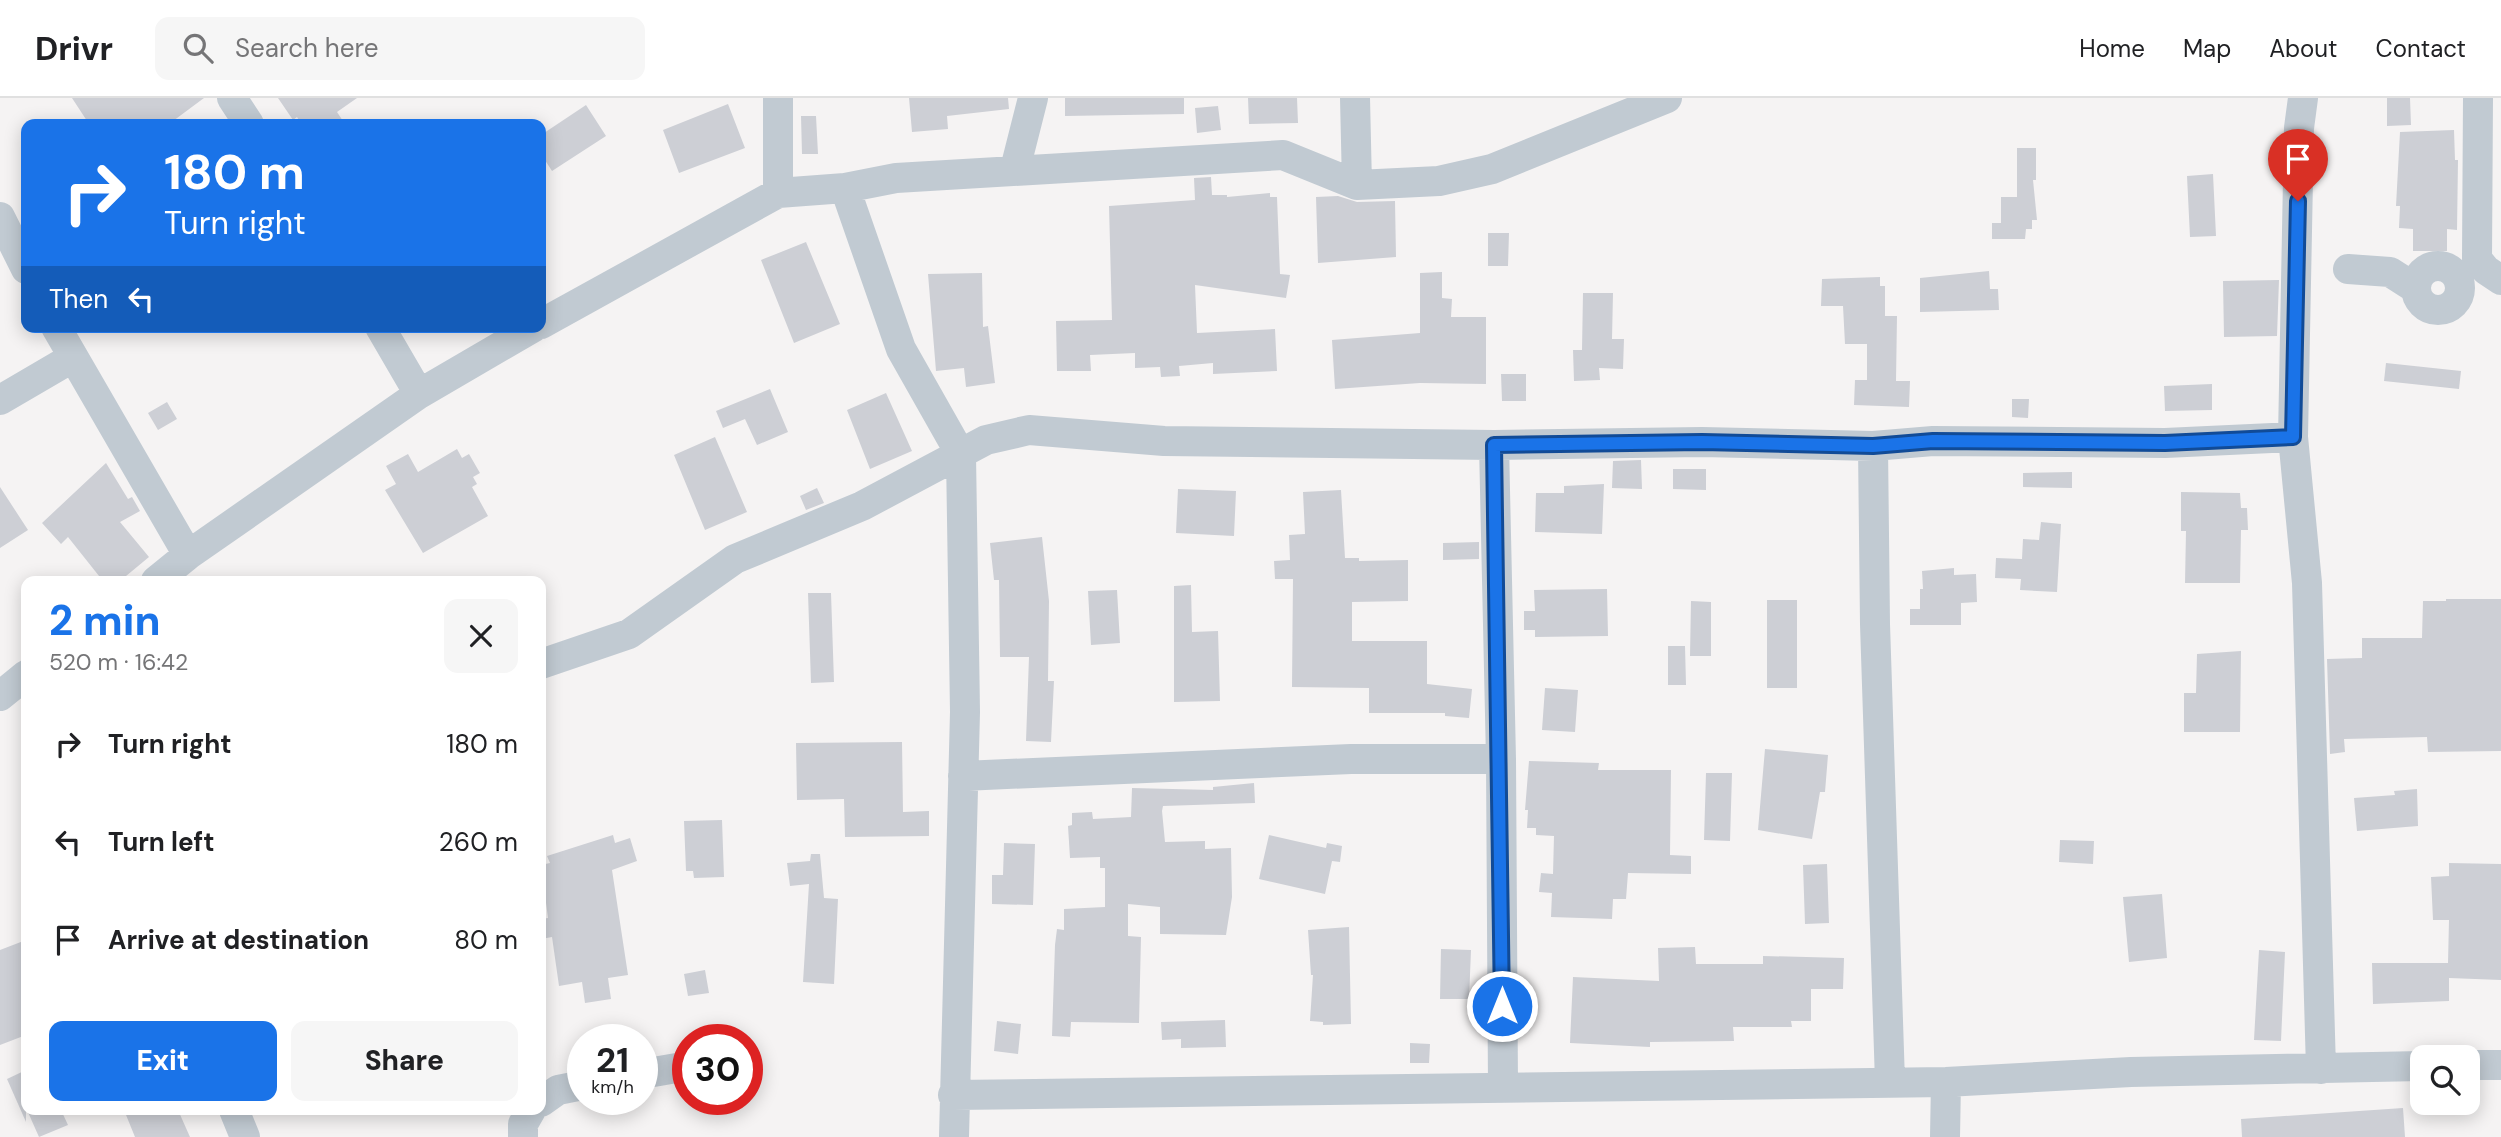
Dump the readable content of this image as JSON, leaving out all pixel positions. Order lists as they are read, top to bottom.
{
  "page": {
    "header": "Drivr",
    "search": "Search here",
    "nav": [
      "Home",
      "Map",
      "About",
      "Contact"
    ],
    "turn": ["180 m", "Turn right"],
    "then": "Then",
    "heading": ["2 min", "520 m · 16:42"],
    "list": [
      {
        "name": "Turn right",
        "value": "180 m"
      },
      {
        "name": "Turn left",
        "value": "260 m"
      },
      {
        "name": "Arrive at destination",
        "value": "80 m"
      }
    ],
    "buttons": ["Exit", "Share"],
    "speed": "21 km/h",
    "limit": "30"
  }
}
